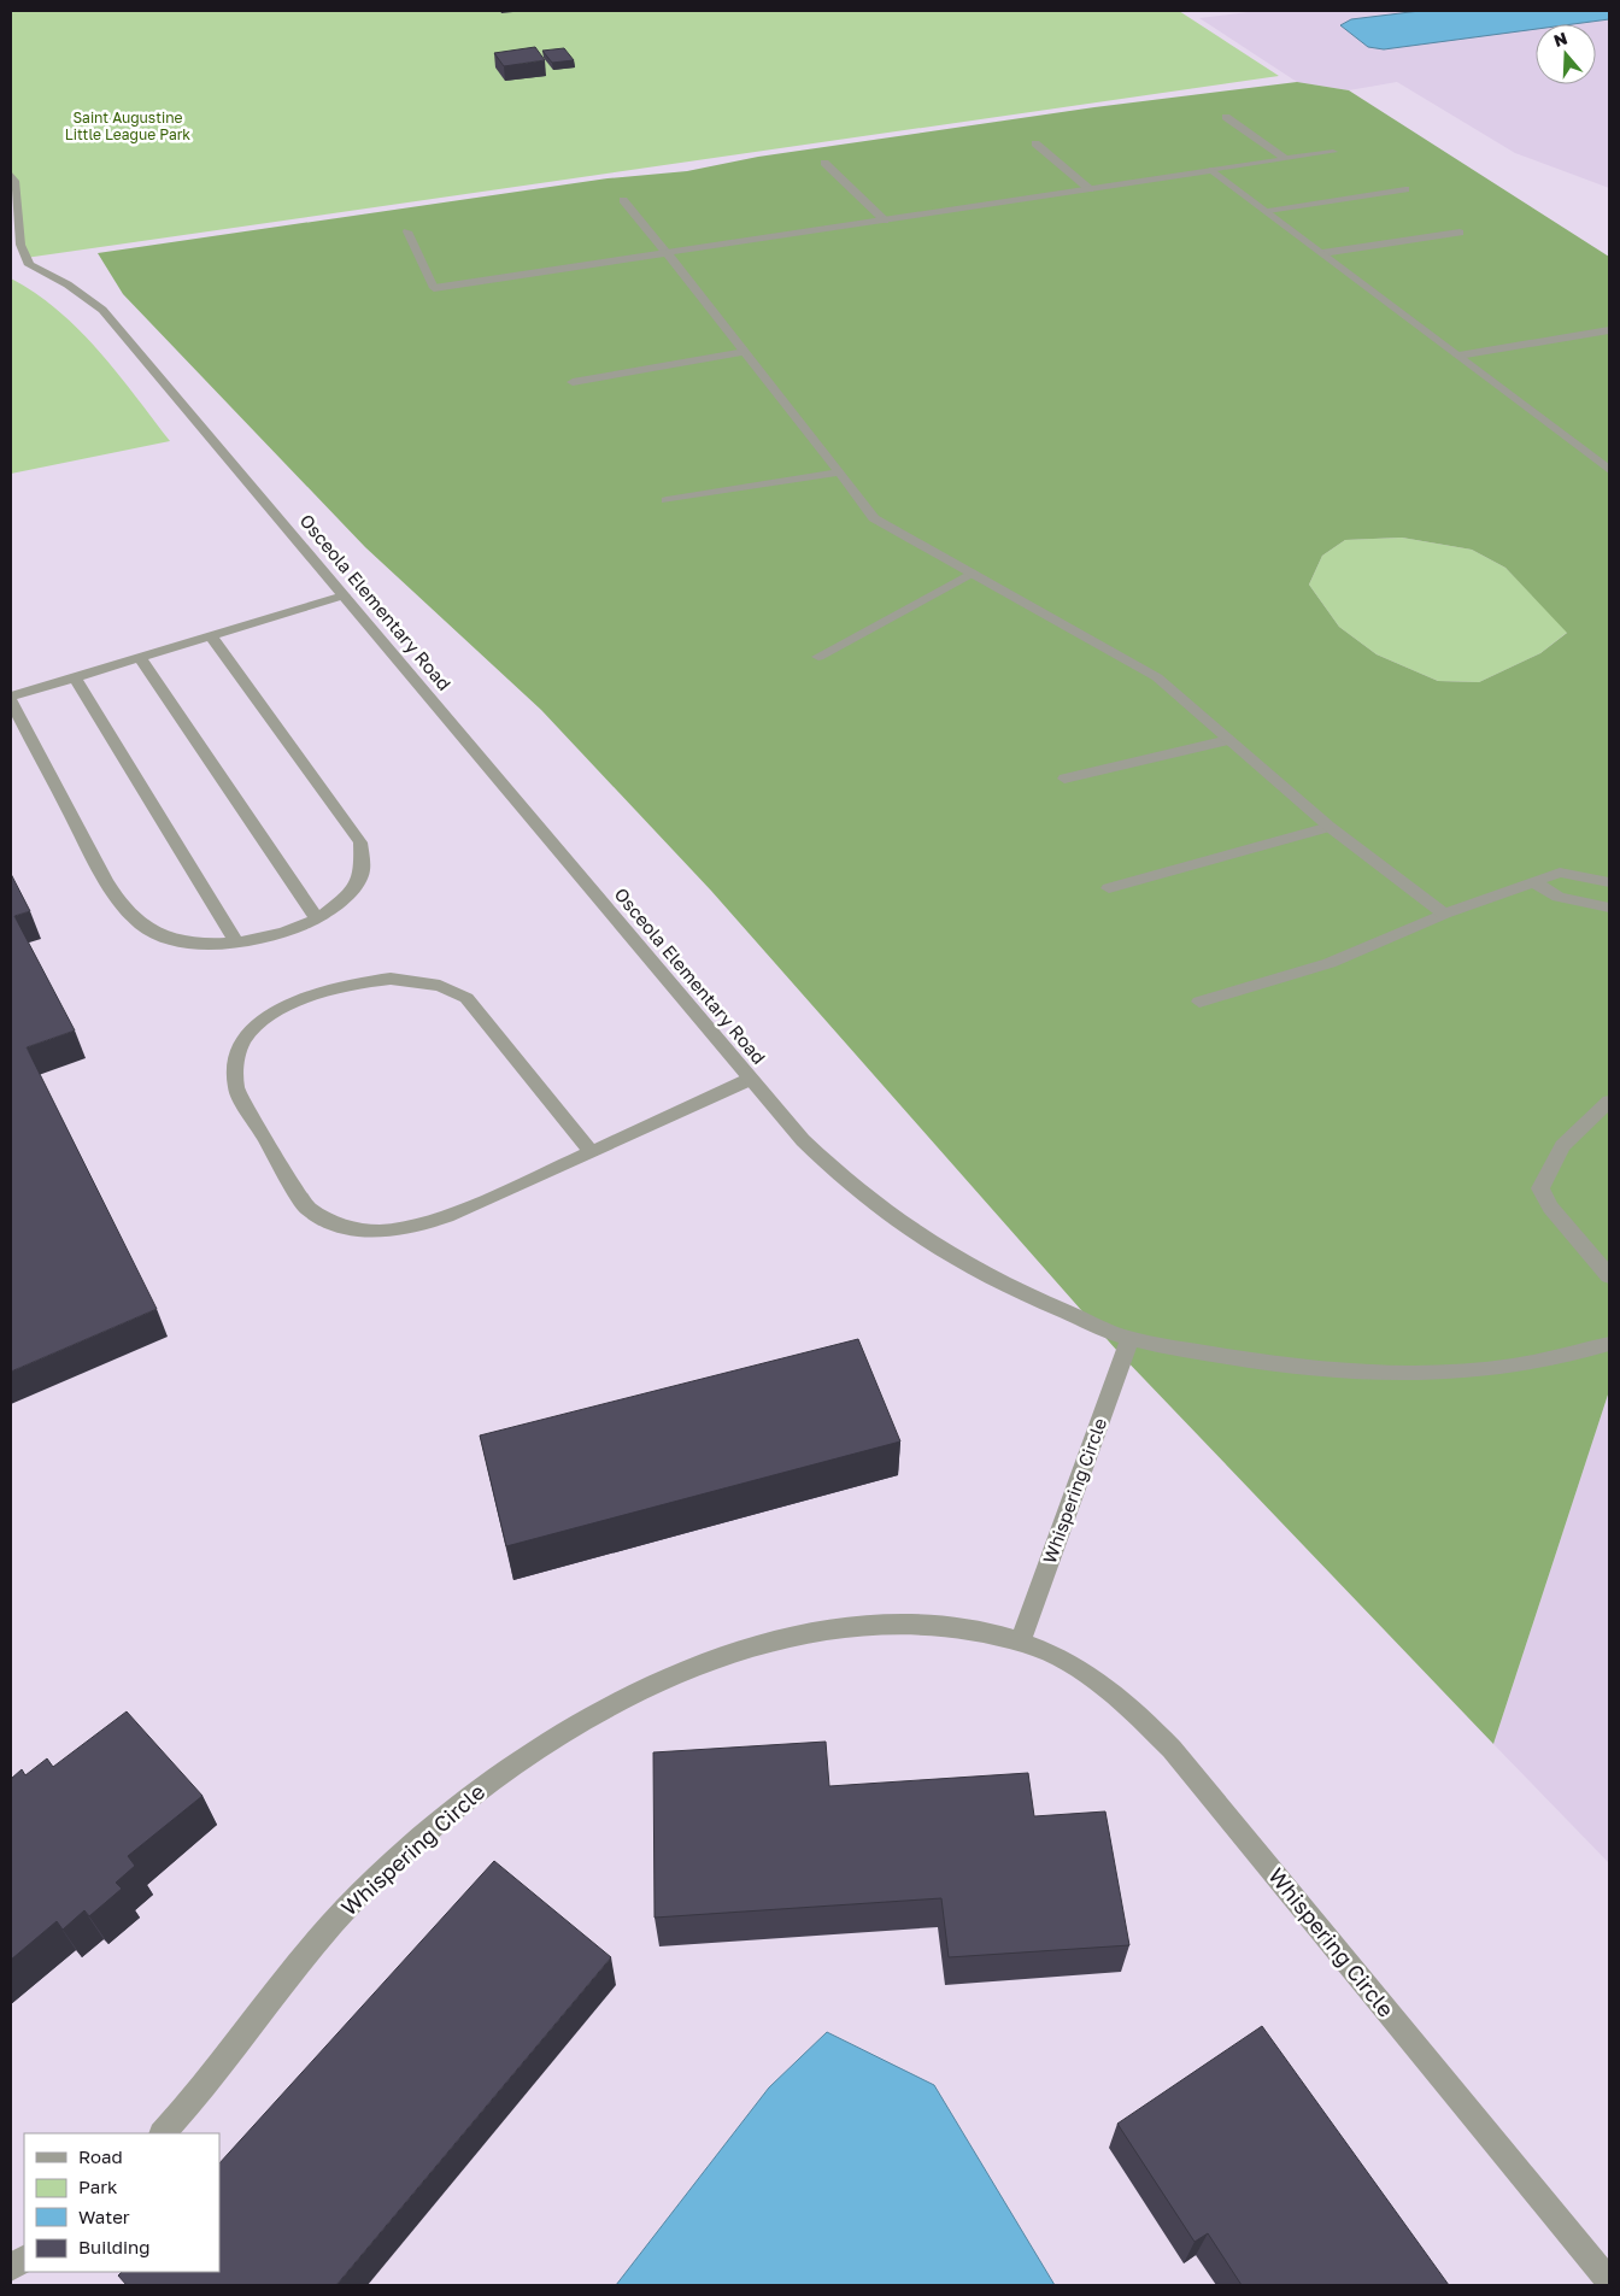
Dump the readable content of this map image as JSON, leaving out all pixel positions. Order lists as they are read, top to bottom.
{
  "streets": {
    "street": ["Osceola Elementary Road", "Whispering Circle"]
  },
  "crossings": [
    ["Osceola Elementary Road", "Whispering Circle"]
  ],
  "parks": ["Saint Augustine Little League Park"],
  "legend": [
    "Road",
    "Park",
    "Water",
    "Building"
  ],
  "north": "top"
}
